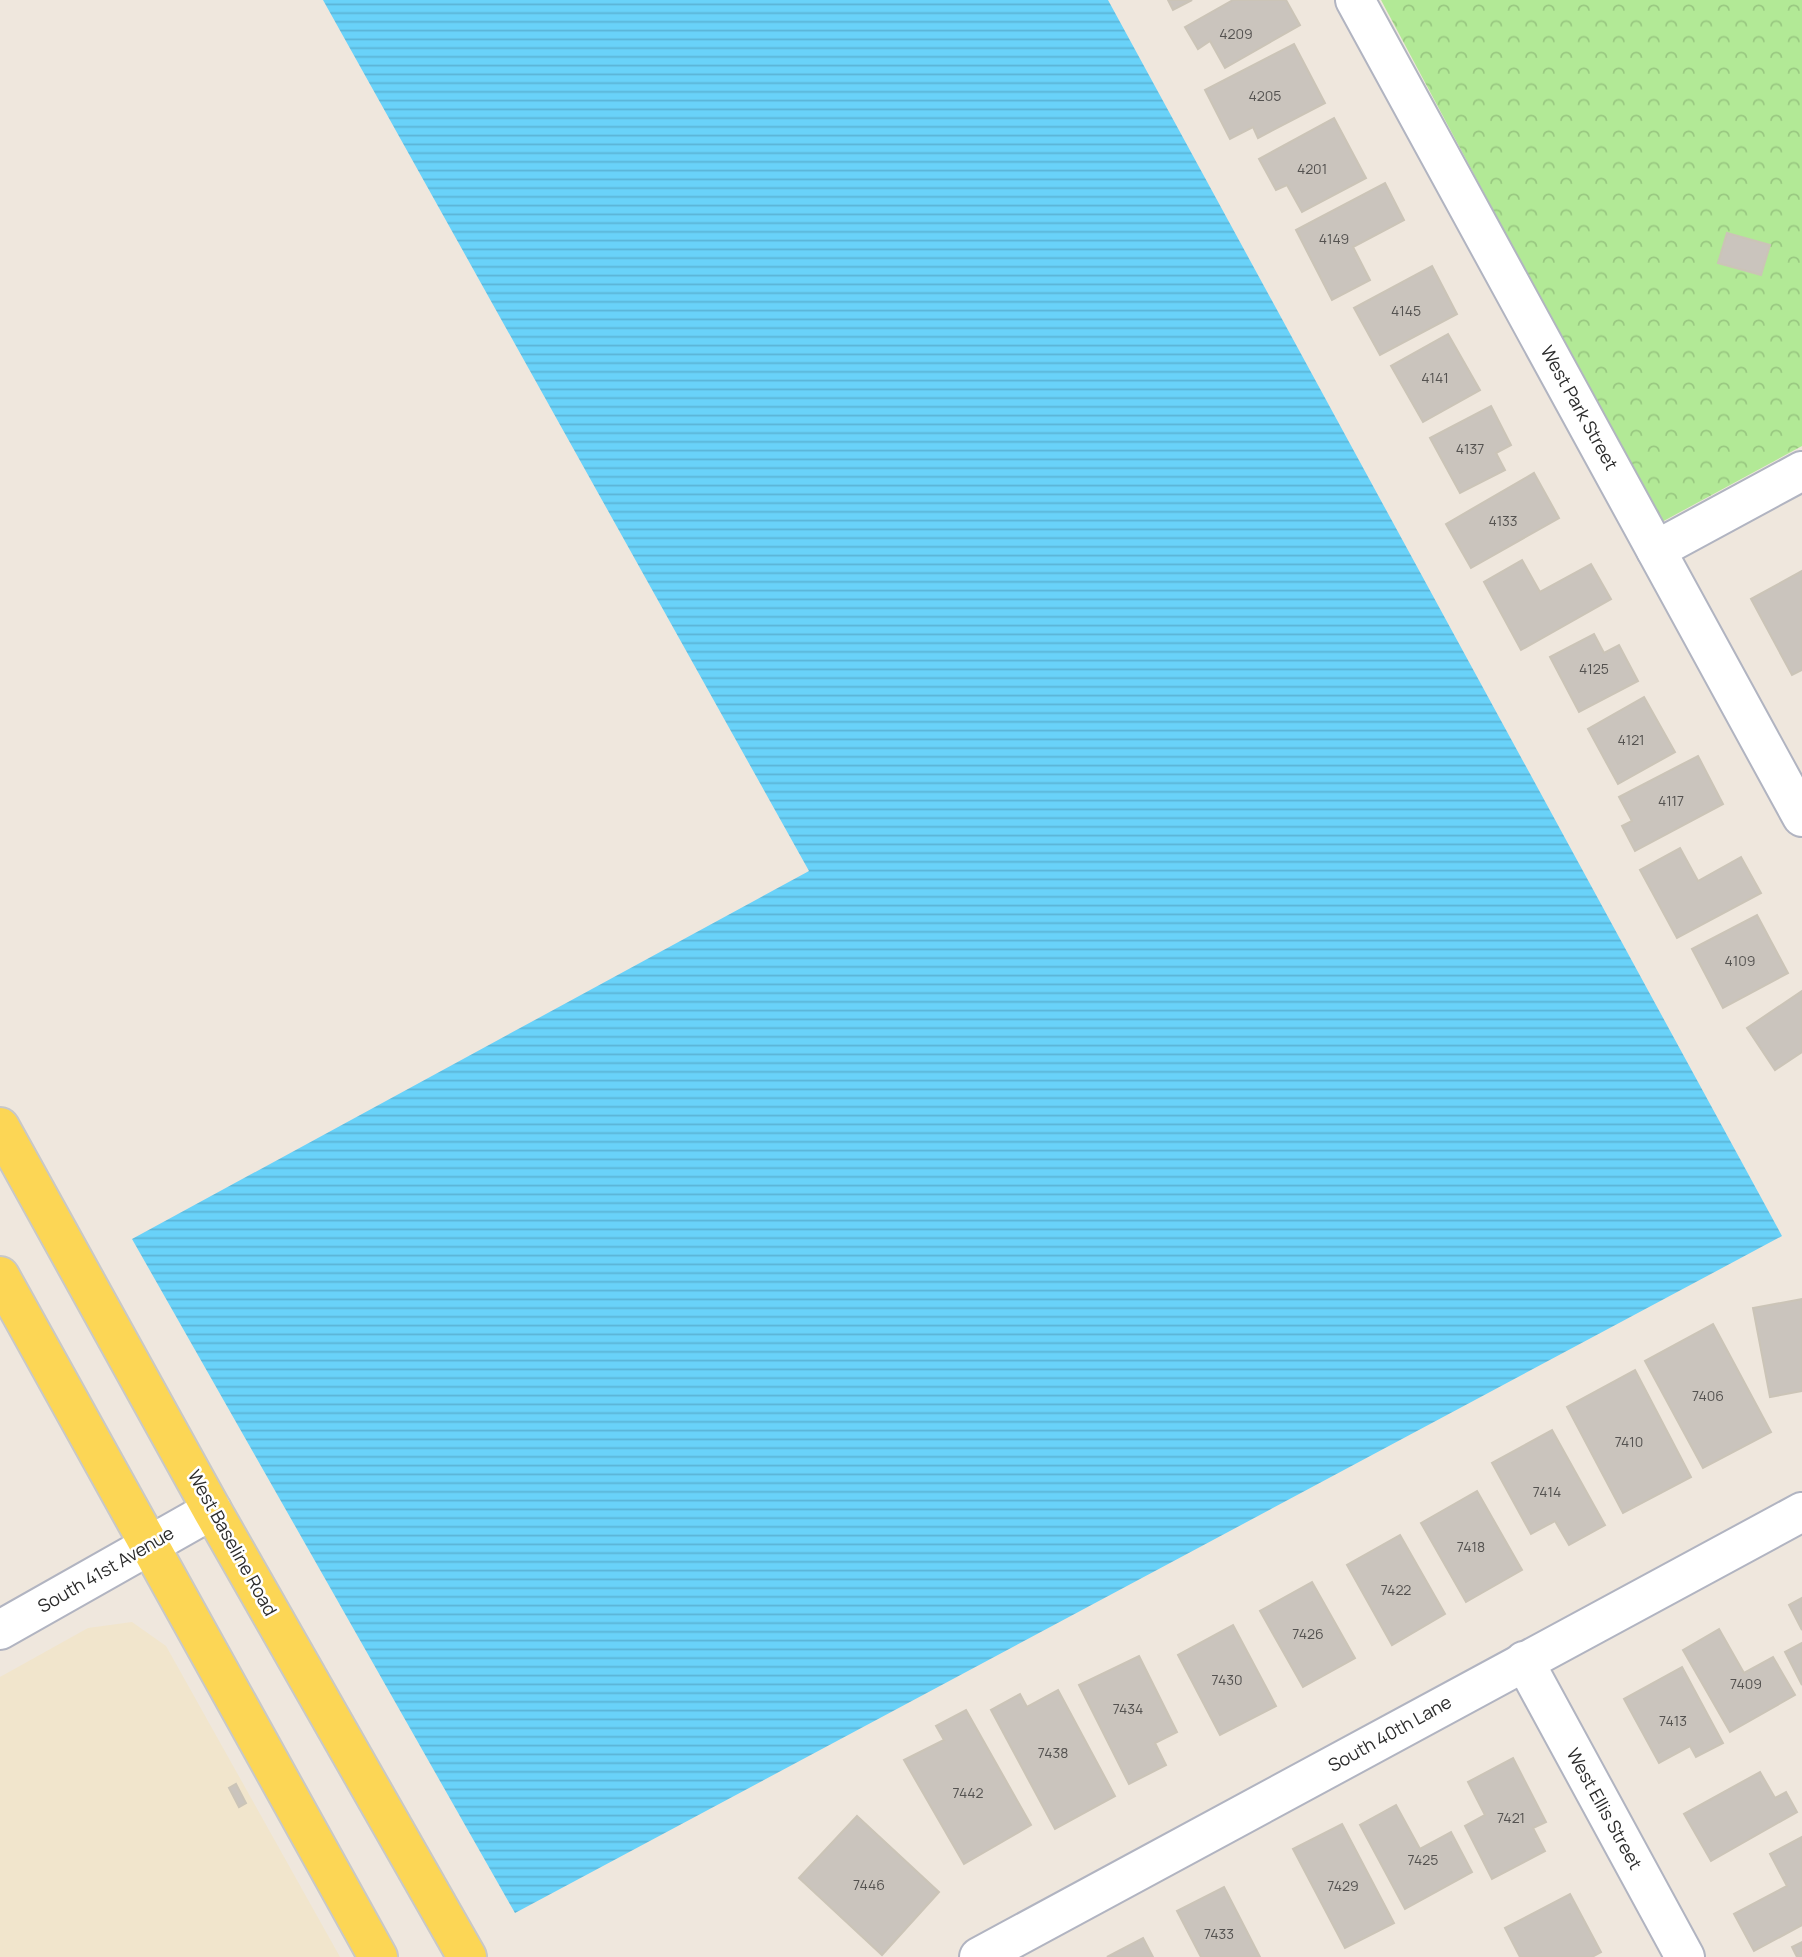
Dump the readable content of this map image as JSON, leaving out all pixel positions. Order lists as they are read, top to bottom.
{
  "streets": {
    "main road": ["West Baseline Road"],
    "street": [
      "West Park Street",
      "South 41st Avenue",
      "South 40th Lane",
      "West Ellis Street"
    ]
  },
  "crossings": [
    ["West Baseline Road", "South 41st Avenue"],
    ["South 40th Lane", "West Ellis Street"]
  ],
  "house_numbers": [
    "4209",
    "4205",
    "4201",
    "4149",
    "4145",
    "4141",
    "4137",
    "4133",
    "4125",
    "4121",
    "4117",
    "4109",
    "7406",
    "7410",
    "7414",
    "7418",
    "7422",
    "7426",
    "7430",
    "7409",
    "7434",
    "7413",
    "7438",
    "7442",
    "7421",
    "7425",
    "7446",
    "7429",
    "7433"
  ]
}
